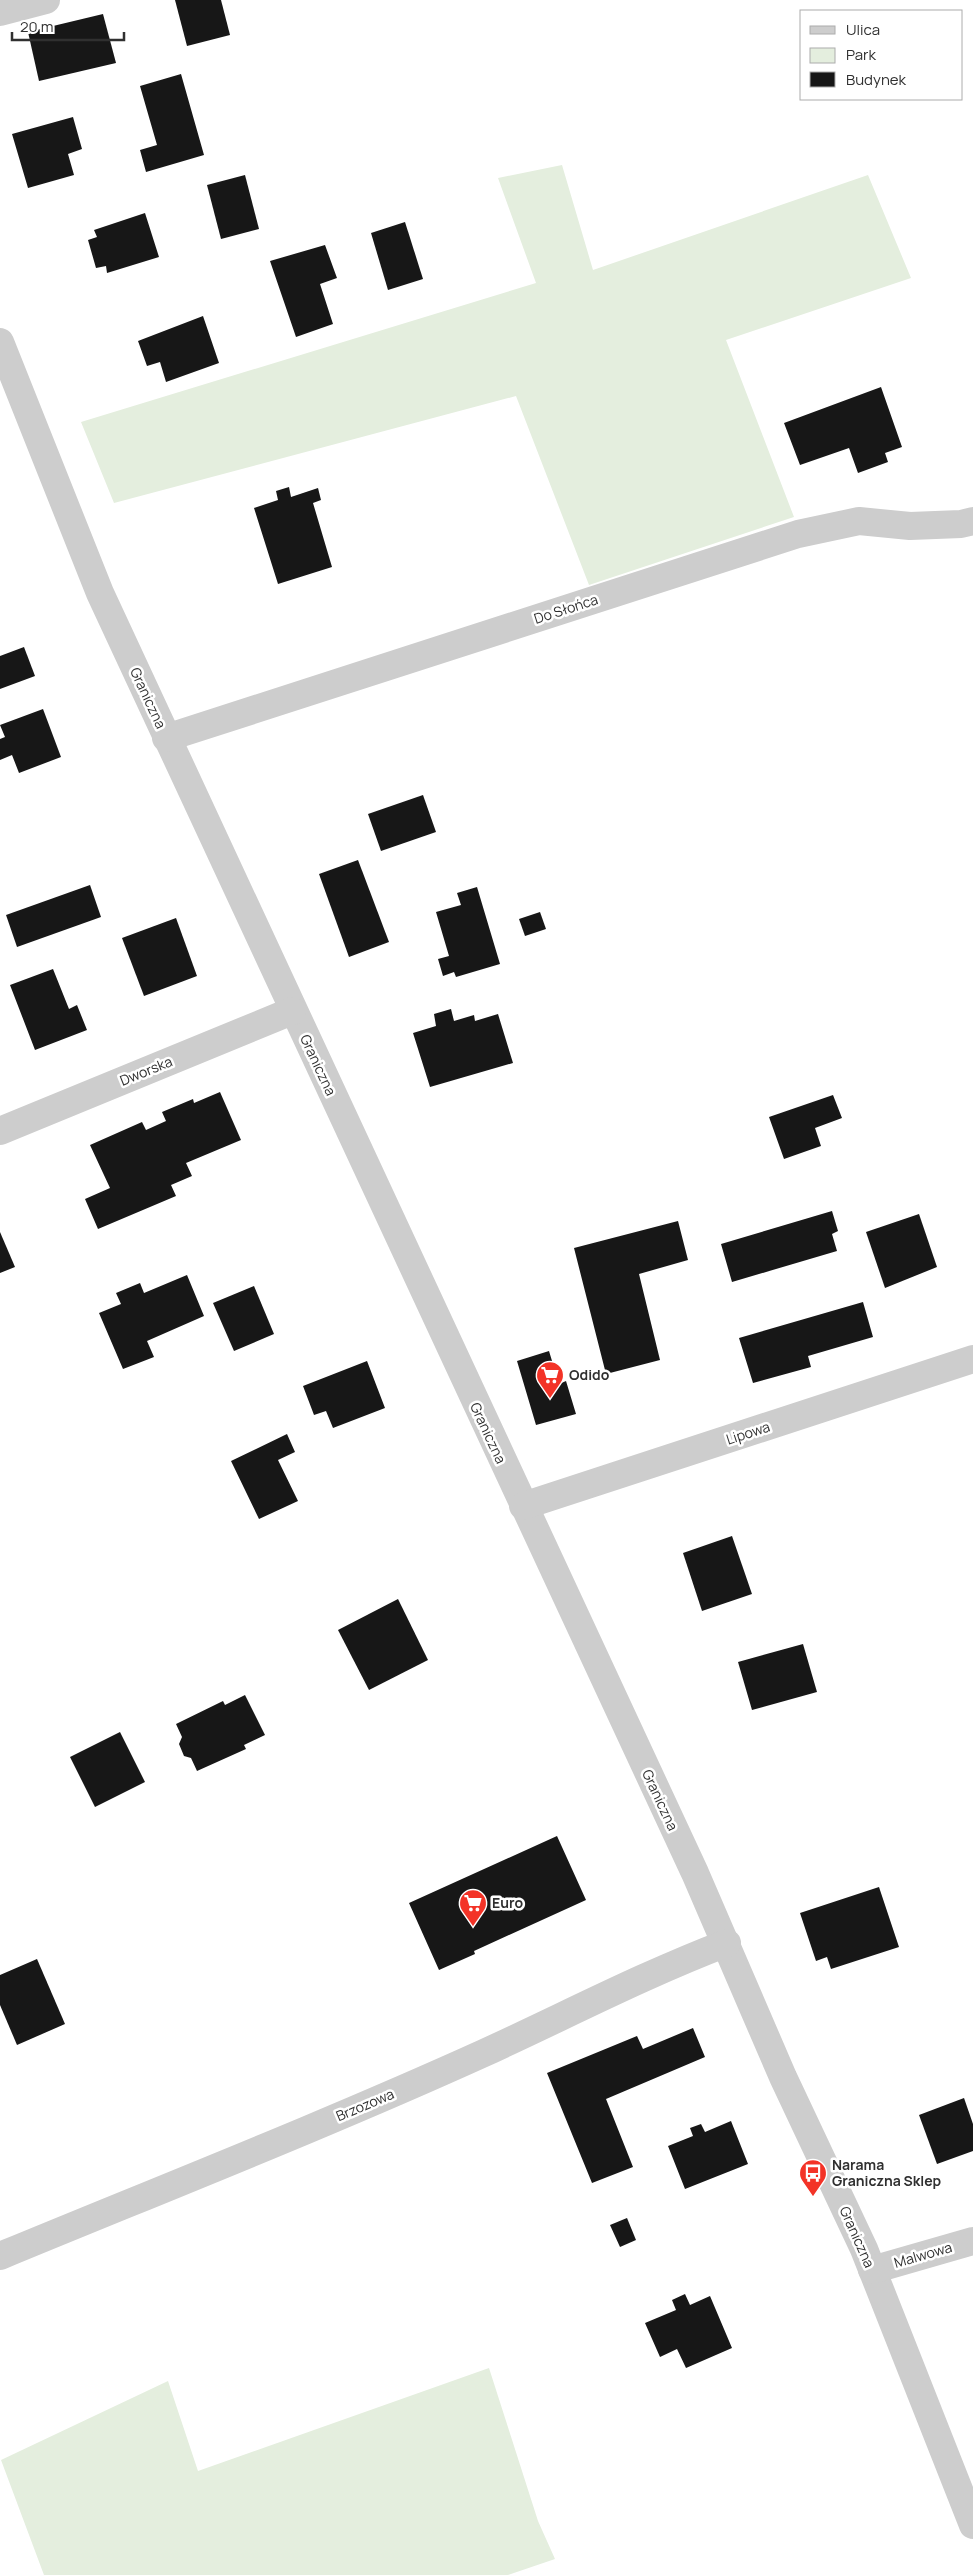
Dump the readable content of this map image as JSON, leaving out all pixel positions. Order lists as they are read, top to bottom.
{
  "streets": {
    "street": [
      "Do Słońca",
      "Graniczna",
      "Dworska",
      "Lipowa",
      "Brzozowa",
      "Malwowa"
    ]
  },
  "crossings": [
    ["Do Słońca", "Graniczna"],
    ["Graniczna", "Dworska"],
    ["Graniczna", "Lipowa"],
    ["Graniczna", "Brzozowa"],
    ["Graniczna", "Malwowa"]
  ],
  "places": {
    "supermarket": ["Odido", "Euro"],
    "bus stop": ["Narama Graniczna Sklep"]
  },
  "legend": ["Ulica", "Park", "Budynek"],
  "scale_bar": "20 m"
}
